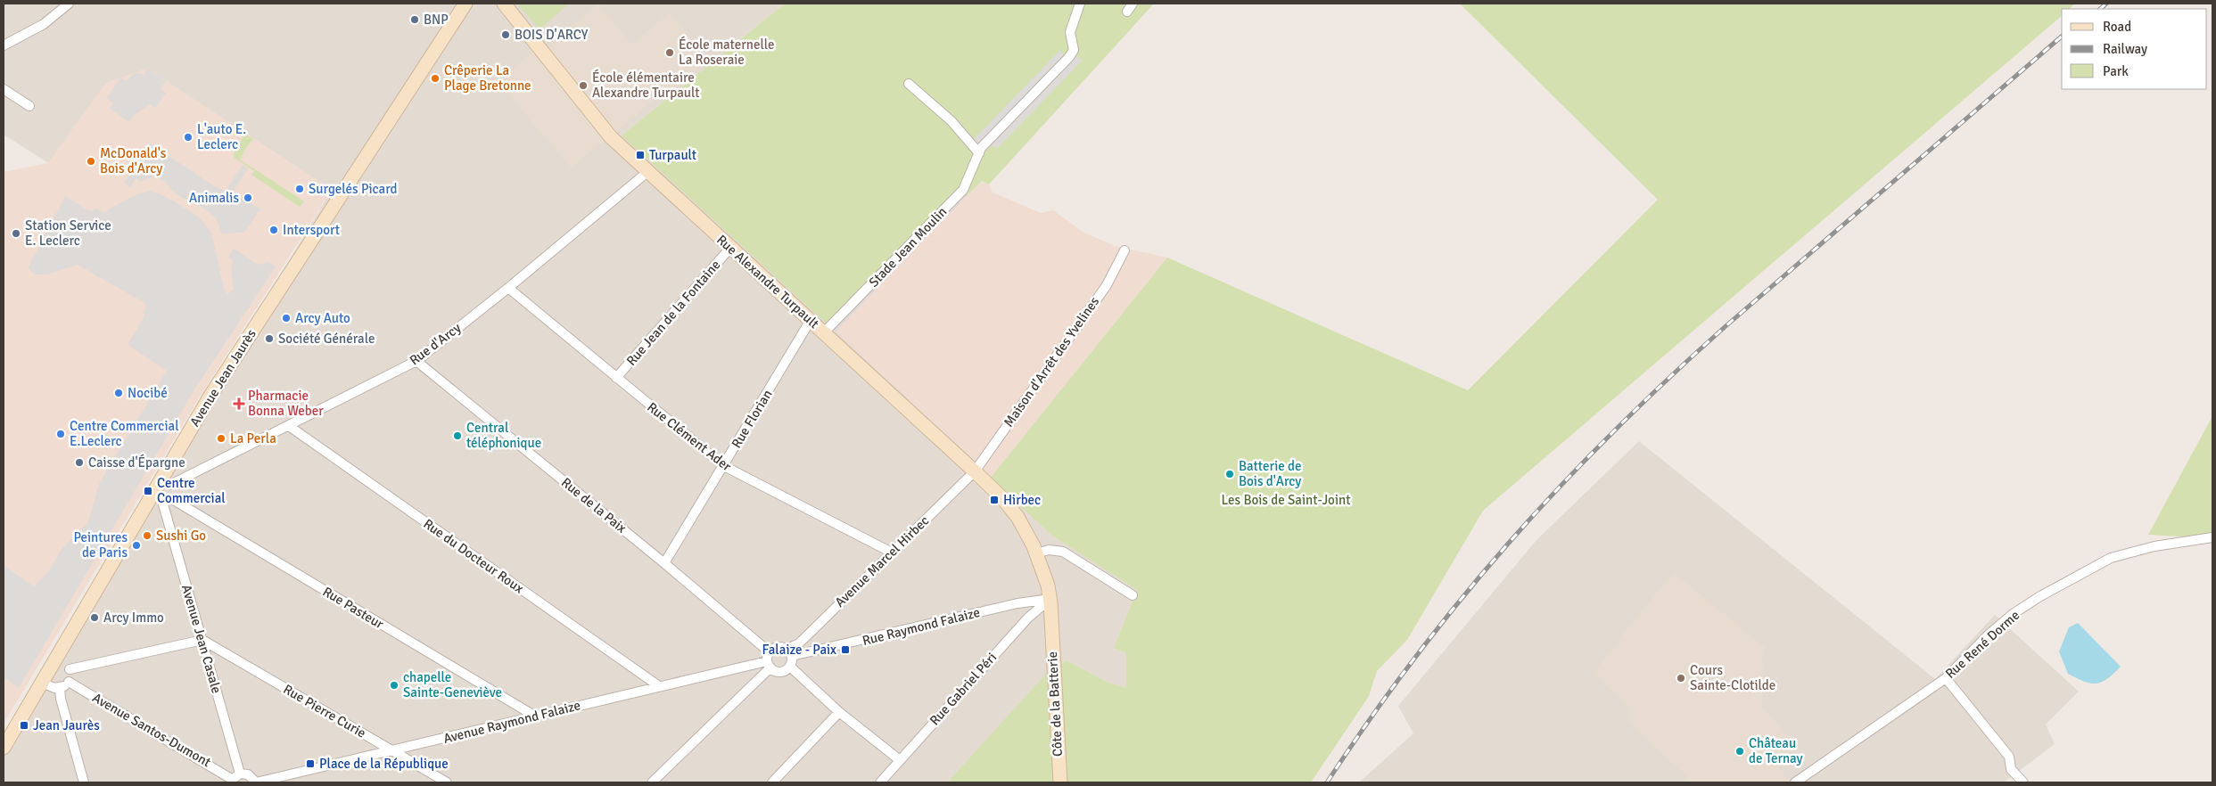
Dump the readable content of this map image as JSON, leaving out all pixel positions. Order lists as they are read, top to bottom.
{
  "streets": {
    "main road": ["Rue Alexandre Turpault", "Avenue Jean Jaurès", "Côte de la Batterie"],
    "street": [
      "Stade Jean Moulin",
      "Rue Jean de la Fontaine",
      "Rue d'Arcy",
      "Maison d'Arrêt des Yvelines",
      "Rue Florian",
      "Rue Clément Ader",
      "Rue de la Paix",
      "Rue du Docteur Roux",
      "Avenue Marcel Hirbec",
      "Rue Pasteur",
      "Rue Raymond Falaize",
      "Avenue Jean Casale",
      "Rue René Dorme",
      "Rue Gabriel Péri",
      "Rue Pierre Curie",
      "Avenue Raymond Falaize",
      "Avenue Santos-Dumont"
    ]
  },
  "crossings": [
    ["Stade Jean Moulin", "Rue Alexandre Turpault"],
    ["Rue Alexandre Turpault", "Rue Jean de la Fontaine"],
    ["Rue Alexandre Turpault", "Rue d'Arcy"],
    ["Rue Alexandre Turpault", "Maison d'Arrêt des Yvelines"],
    ["Rue Alexandre Turpault", "Rue Florian"],
    ["Rue Alexandre Turpault", "Avenue Marcel Hirbec"],
    ["Rue Alexandre Turpault", "Rue Raymond Falaize"],
    ["Rue Alexandre Turpault", "Rue Gabriel Péri"],
    ["Rue Alexandre Turpault", "Côte de la Batterie"],
    ["Rue Jean de la Fontaine", "Rue Clément Ader"],
    ["Rue d'Arcy", "Avenue Jean Jaurès"],
    ["Rue d'Arcy", "Rue Clément Ader"],
    ["Rue d'Arcy", "Rue de la Paix"],
    ["Rue d'Arcy", "Rue du Docteur Roux"],
    ["Maison d'Arrêt des Yvelines", "Avenue Marcel Hirbec"],
    ["Rue Florian", "Rue Clément Ader"],
    ["Rue Florian", "Rue de la Paix"],
    ["Rue Clément Ader", "Avenue Marcel Hirbec"],
    ["Rue de la Paix", "Rue Raymond Falaize"],
    ["Rue de la Paix", "Avenue Raymond Falaize"],
    ["Rue du Docteur Roux", "Avenue Raymond Falaize"],
    ["Avenue Marcel Hirbec", "Rue Raymond Falaize"],
    ["Rue Pasteur", "Avenue Raymond Falaize"],
    ["Rue Raymond Falaize", "Rue Gabriel Péri"],
    ["Rue Raymond Falaize", "Avenue Raymond Falaize"],
    ["Avenue Jean Casale", "Rue Pierre Curie"],
    ["Rue Pierre Curie", "Avenue Raymond Falaize"]
  ],
  "parks": ["Les Bois de Saint-Joint"],
  "places": {
    "other": [
      "BNP",
      "BOIS D'ARCY",
      "École maternelle La Roseraie",
      "Crêperie La Plage Bretonne",
      "École élémentaire Alexandre Turpault",
      "L'auto E. Leclerc",
      "McDonald's Bois d'Arcy",
      "Surgelés Picard",
      "Animalis",
      "Intersport",
      "Station Service E. Leclerc",
      "Arcy Auto",
      "Société Générale",
      "Nocibé",
      "Centre Commercial E.Leclerc",
      "Central téléphonique",
      "La Perla",
      "Caisse d'Épargne",
      "Batterie de Bois d'Arcy",
      "Sushi Go",
      "Peintures de Paris",
      "Arcy Immo",
      "Cours Sainte-Clotilde",
      "chapelle Sainte-Geneviève",
      "Château de Ternay"
    ],
    "transit": [
      "Turpault",
      "Centre Commercial",
      "Hirbec",
      "Falaize - Paix",
      "Jean Jaurès",
      "Place de la République"
    ],
    "health": ["Pharmacie Bonna Weber"]
  },
  "legend": ["Road", "Railway", "Park"]
}
